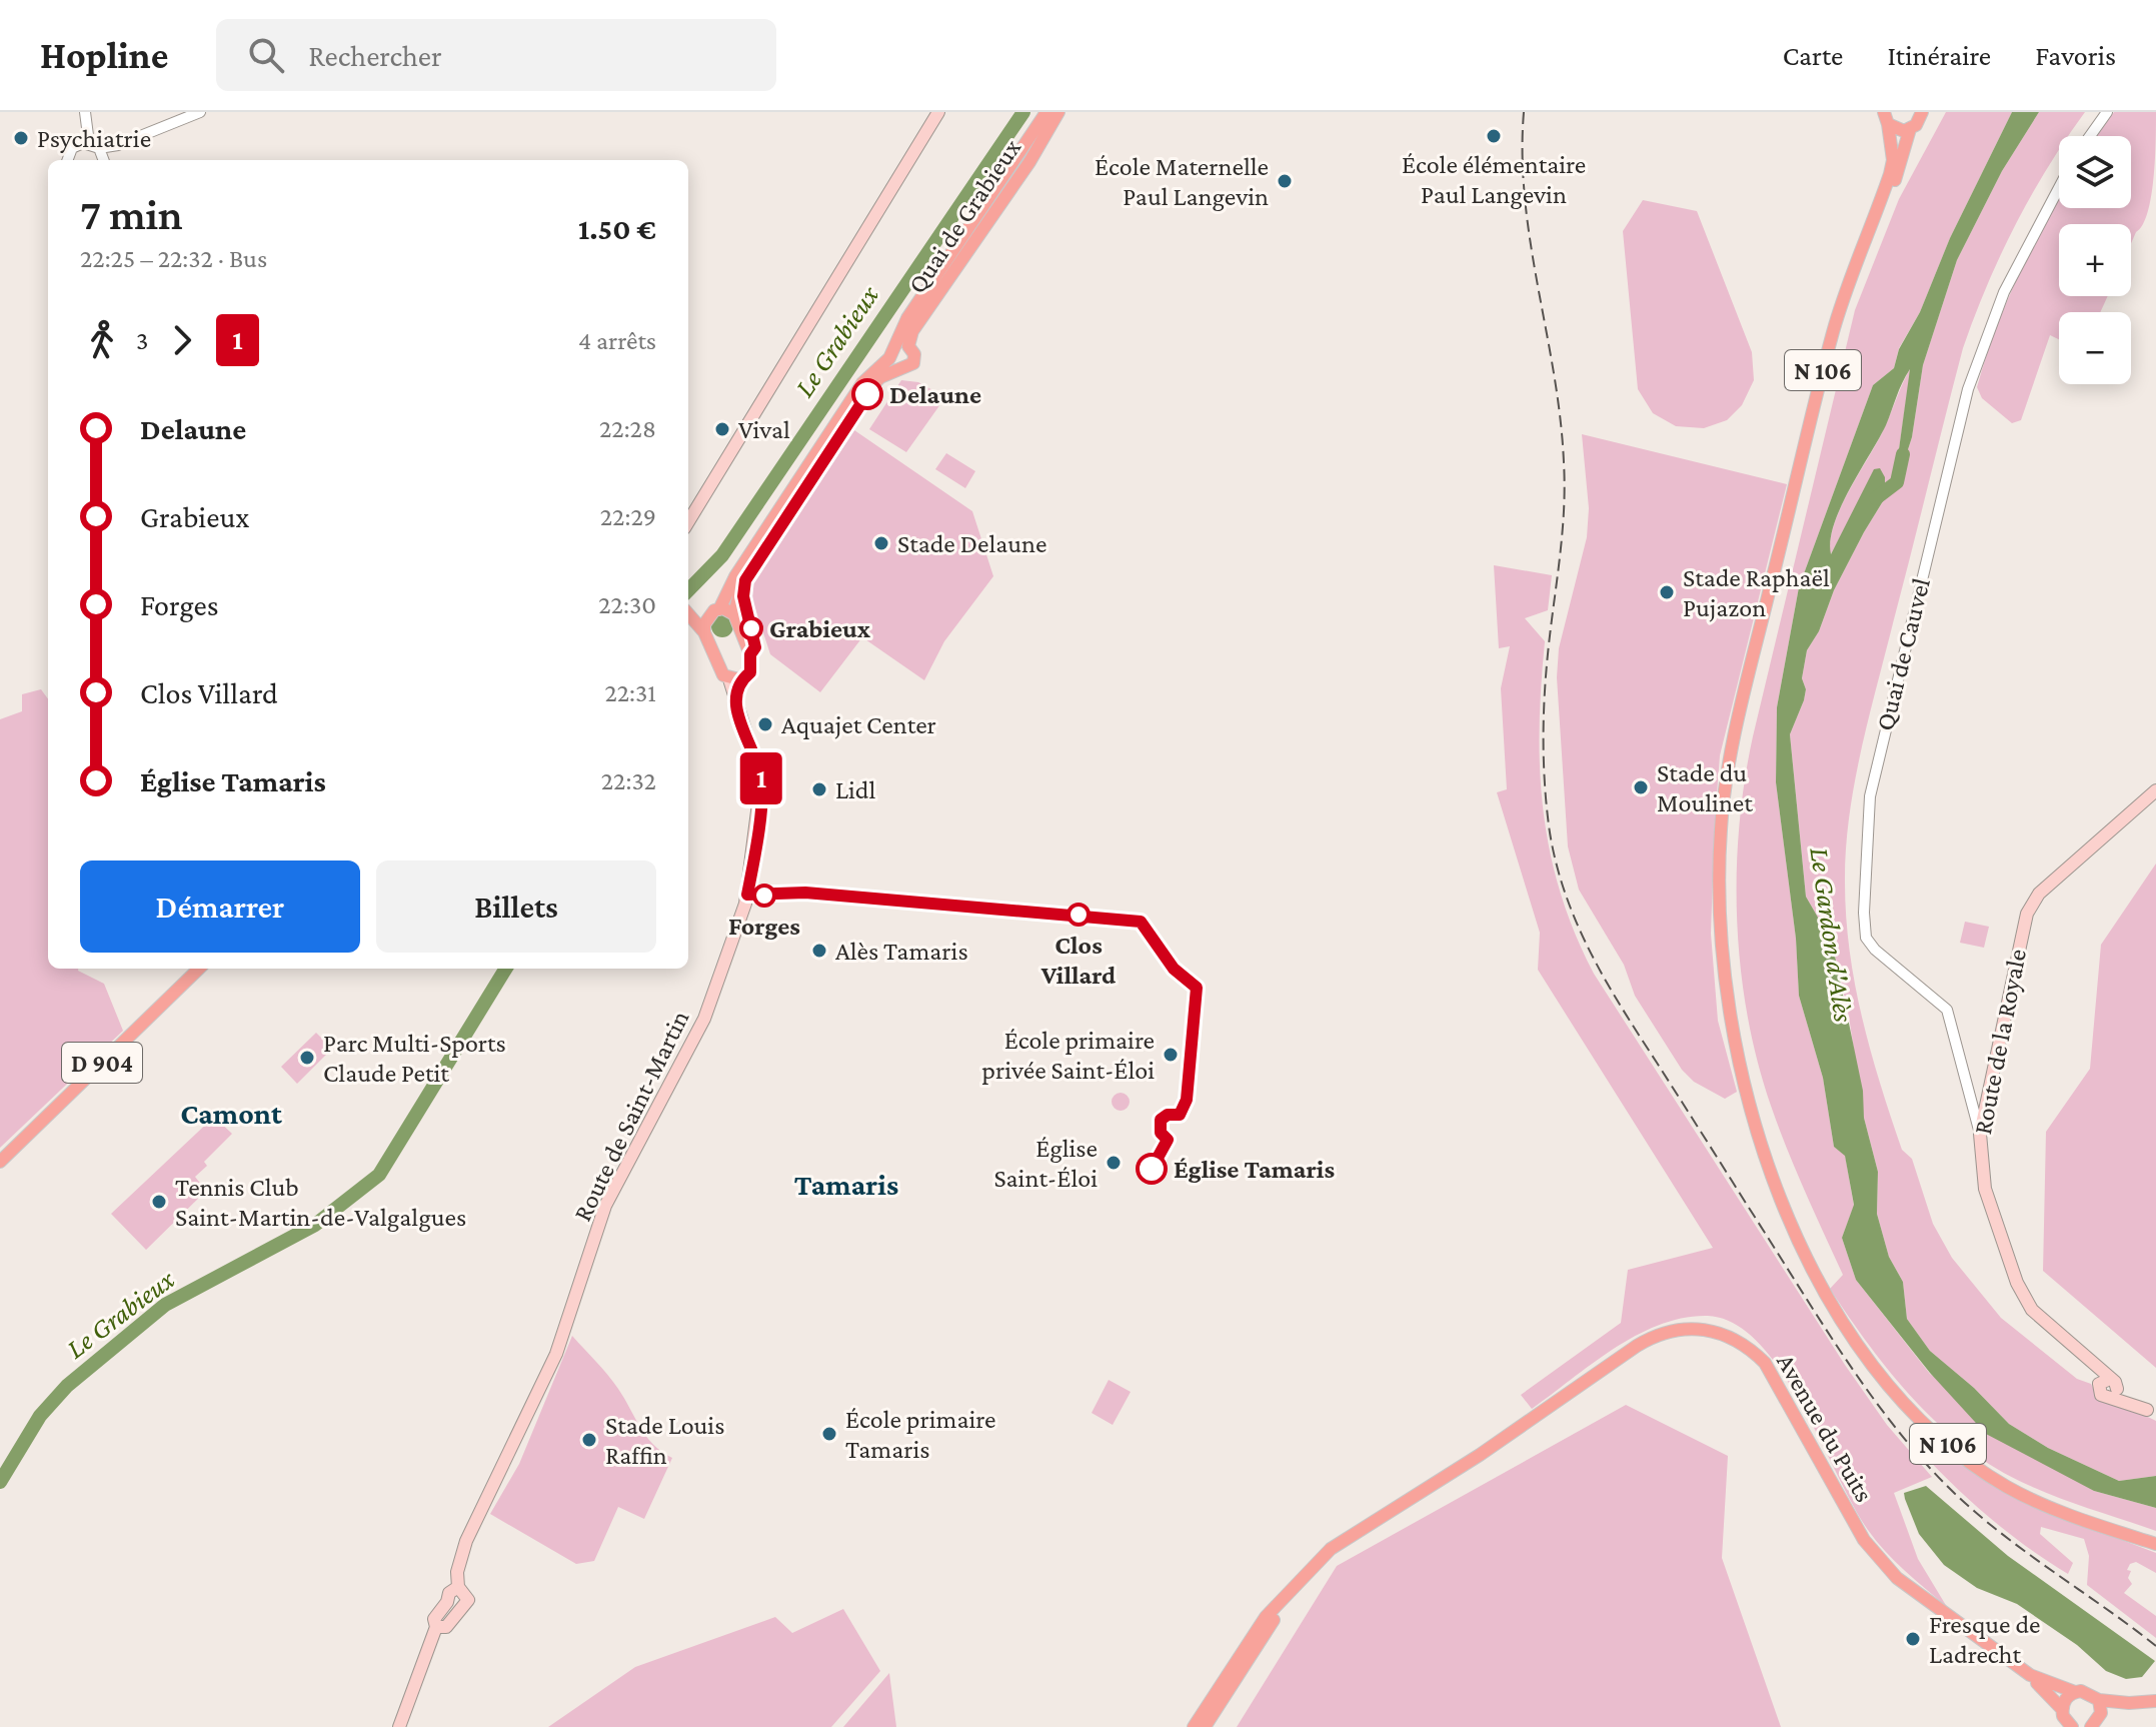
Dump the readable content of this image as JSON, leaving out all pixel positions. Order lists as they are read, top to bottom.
{
  "streets": {
    "main road": [
      "Quai de Grabieux",
      "N 106",
      "Route de la Royale",
      "D 904",
      "Route de Saint-Martin",
      "Avenue du Puits"
    ],
    "street": ["Quai de Cauvel"]
  },
  "crossings": [
    ["Quai de Grabieux", "Route de Saint-Martin"],
    ["Quai de Cauvel", "Route de la Royale"]
  ],
  "districts": ["Camont", "Tamaris"],
  "water": ["Le Grabieux", "Le Gardon d'Alès"],
  "places": [
    "École élémentaire Paul Langevin",
    "Psychiatrie",
    "École Maternelle Paul Langevin",
    "Delaune",
    "Vival",
    "Stade Delaune",
    "Stade Raphaël Pujazon",
    "Grabieux",
    "Aquajet Center",
    "Stade du Moulinet",
    "Lidl",
    "Forges",
    "Clos Villard",
    "Alès Tamaris",
    "École primaire privée Saint-Éloi",
    "Parc Multi-Sports Claude Petit",
    "Église Saint-Éloi",
    "Église Tamaris",
    "Tennis Club Saint-Martin-de-Valgalgues",
    "École primaire Tamaris",
    "Stade Louis Raffin",
    "Fresque de Ladrecht"
  ],
  "lines": ["bus line 1"],
  "page": {
    "header": "Hopline",
    "search": "Rechercher",
    "nav": ["Carte", "Itinéraire", "Favoris"],
    "on_map": "1",
    "map_buttons": ["+", "−"],
    "heading": ["7 min", "22:25 – 22:32 · Bus", "1.50 €"],
    "legs": ["3", "1", "4 arrêts"],
    "list": [
      {
        "name": "Delaune",
        "value": "22:28"
      },
      {
        "name": "Grabieux",
        "value": "22:29"
      },
      {
        "name": "Forges",
        "value": "22:30"
      },
      {
        "name": "Clos Villard",
        "value": "22:31"
      },
      {
        "name": "Église Tamaris",
        "value": "22:32"
      }
    ],
    "buttons": ["Démarrer", "Billets"]
  }
}
